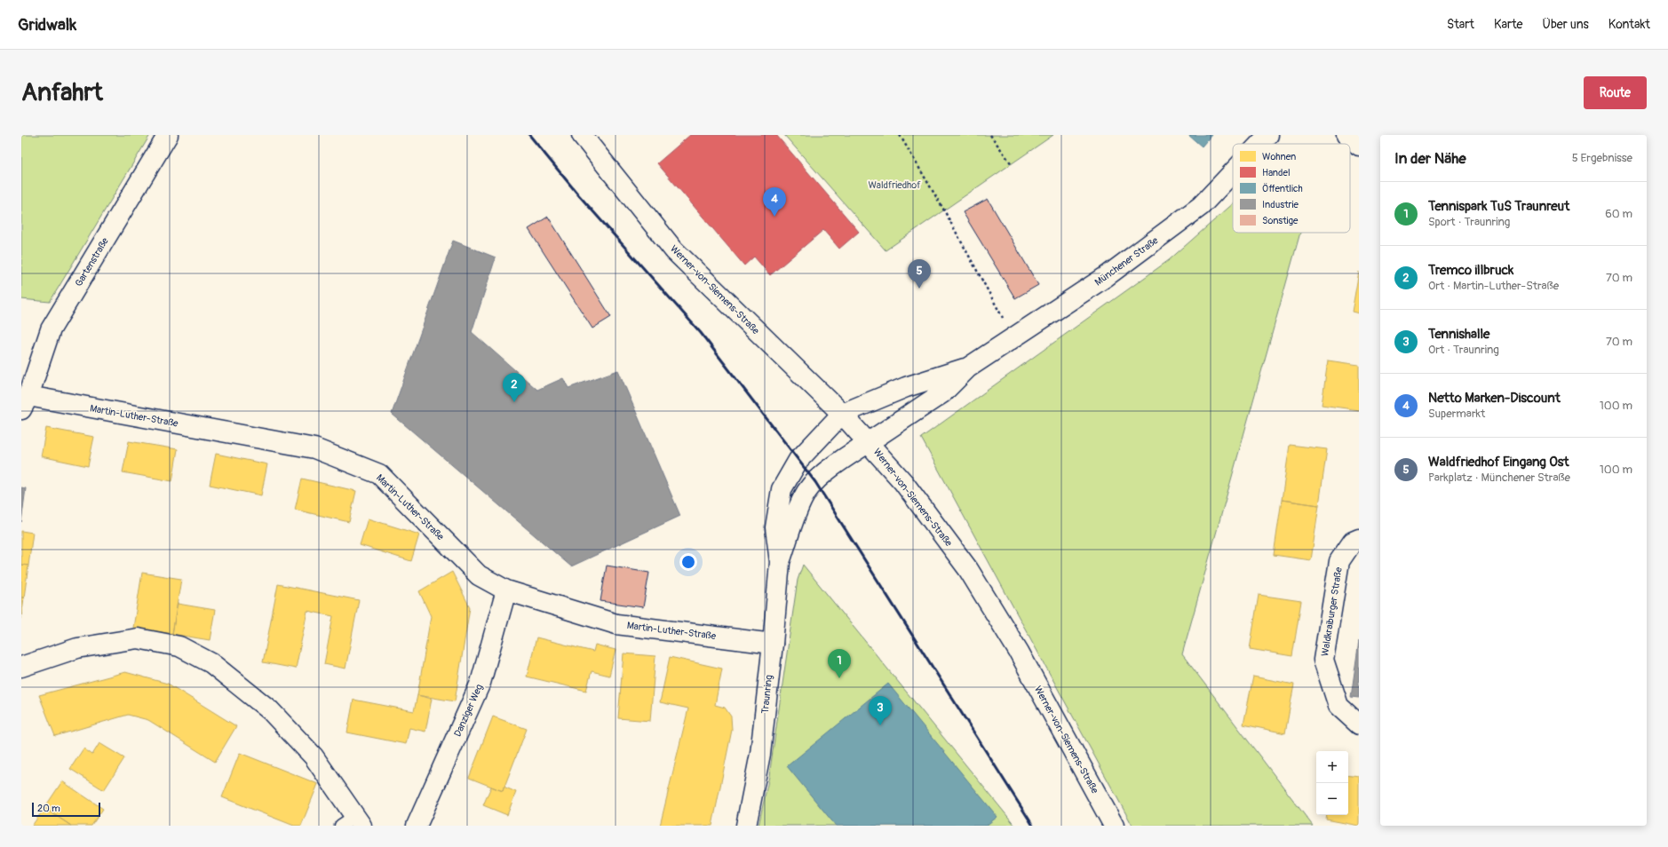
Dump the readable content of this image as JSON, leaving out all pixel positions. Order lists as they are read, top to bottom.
{
  "streets": {
    "street": [
      "Münchener Straße",
      "Gartenstraße",
      "Werner-von-Siemens-Straße",
      "Martin-Luther-Straße",
      "Waldkraiburger Straße",
      "Traunring",
      "Danziger Weg"
    ]
  },
  "crossings": [
    ["Münchener Straße", "Werner-von-Siemens-Straße"],
    ["Münchener Straße", "Traunring"],
    ["Gartenstraße", "Martin-Luther-Straße"],
    ["Werner-von-Siemens-Straße", "Traunring"],
    ["Martin-Luther-Straße", "Traunring"],
    ["Martin-Luther-Straße", "Danziger Weg"]
  ],
  "parks": ["Waldfriedhof"],
  "legend": [
    "Wohnen",
    "Handel",
    "Öffentlich",
    "Industrie",
    "Sonstige"
  ],
  "scale_bar": "20 m",
  "page": {
    "header": "Gridwalk",
    "nav": [
      "Start",
      "Karte",
      "Über uns",
      "Kontakt"
    ],
    "buttons": "Route",
    "title": "Anfahrt",
    "heading": ["In der Nähe", "5 Ergebnisse"],
    "list": [
      {
        "mark": "1",
        "name": "Tennispark TuS Traunreut",
        "note": "Sport · Traunring",
        "value": "60 m"
      },
      {
        "mark": "2",
        "name": "Tremco illbruck",
        "note": "Ort · Martin-Luther-Straße",
        "value": "70 m"
      },
      {
        "mark": "3",
        "name": "Tennishalle",
        "note": "Ort · Traunring",
        "value": "70 m"
      },
      {
        "mark": "4",
        "name": "Netto Marken-Discount",
        "note": "Supermarkt",
        "value": "100 m"
      },
      {
        "mark": "5",
        "name": "Waldfriedhof Eingang Ost",
        "note": "Parkplatz · Münchener Straße",
        "value": "100 m"
      }
    ],
    "pins": [
      "4",
      "5",
      "2",
      "1",
      "3"
    ],
    "map_buttons": ["+", "−"],
    "scale": "20 m"
  }
}
